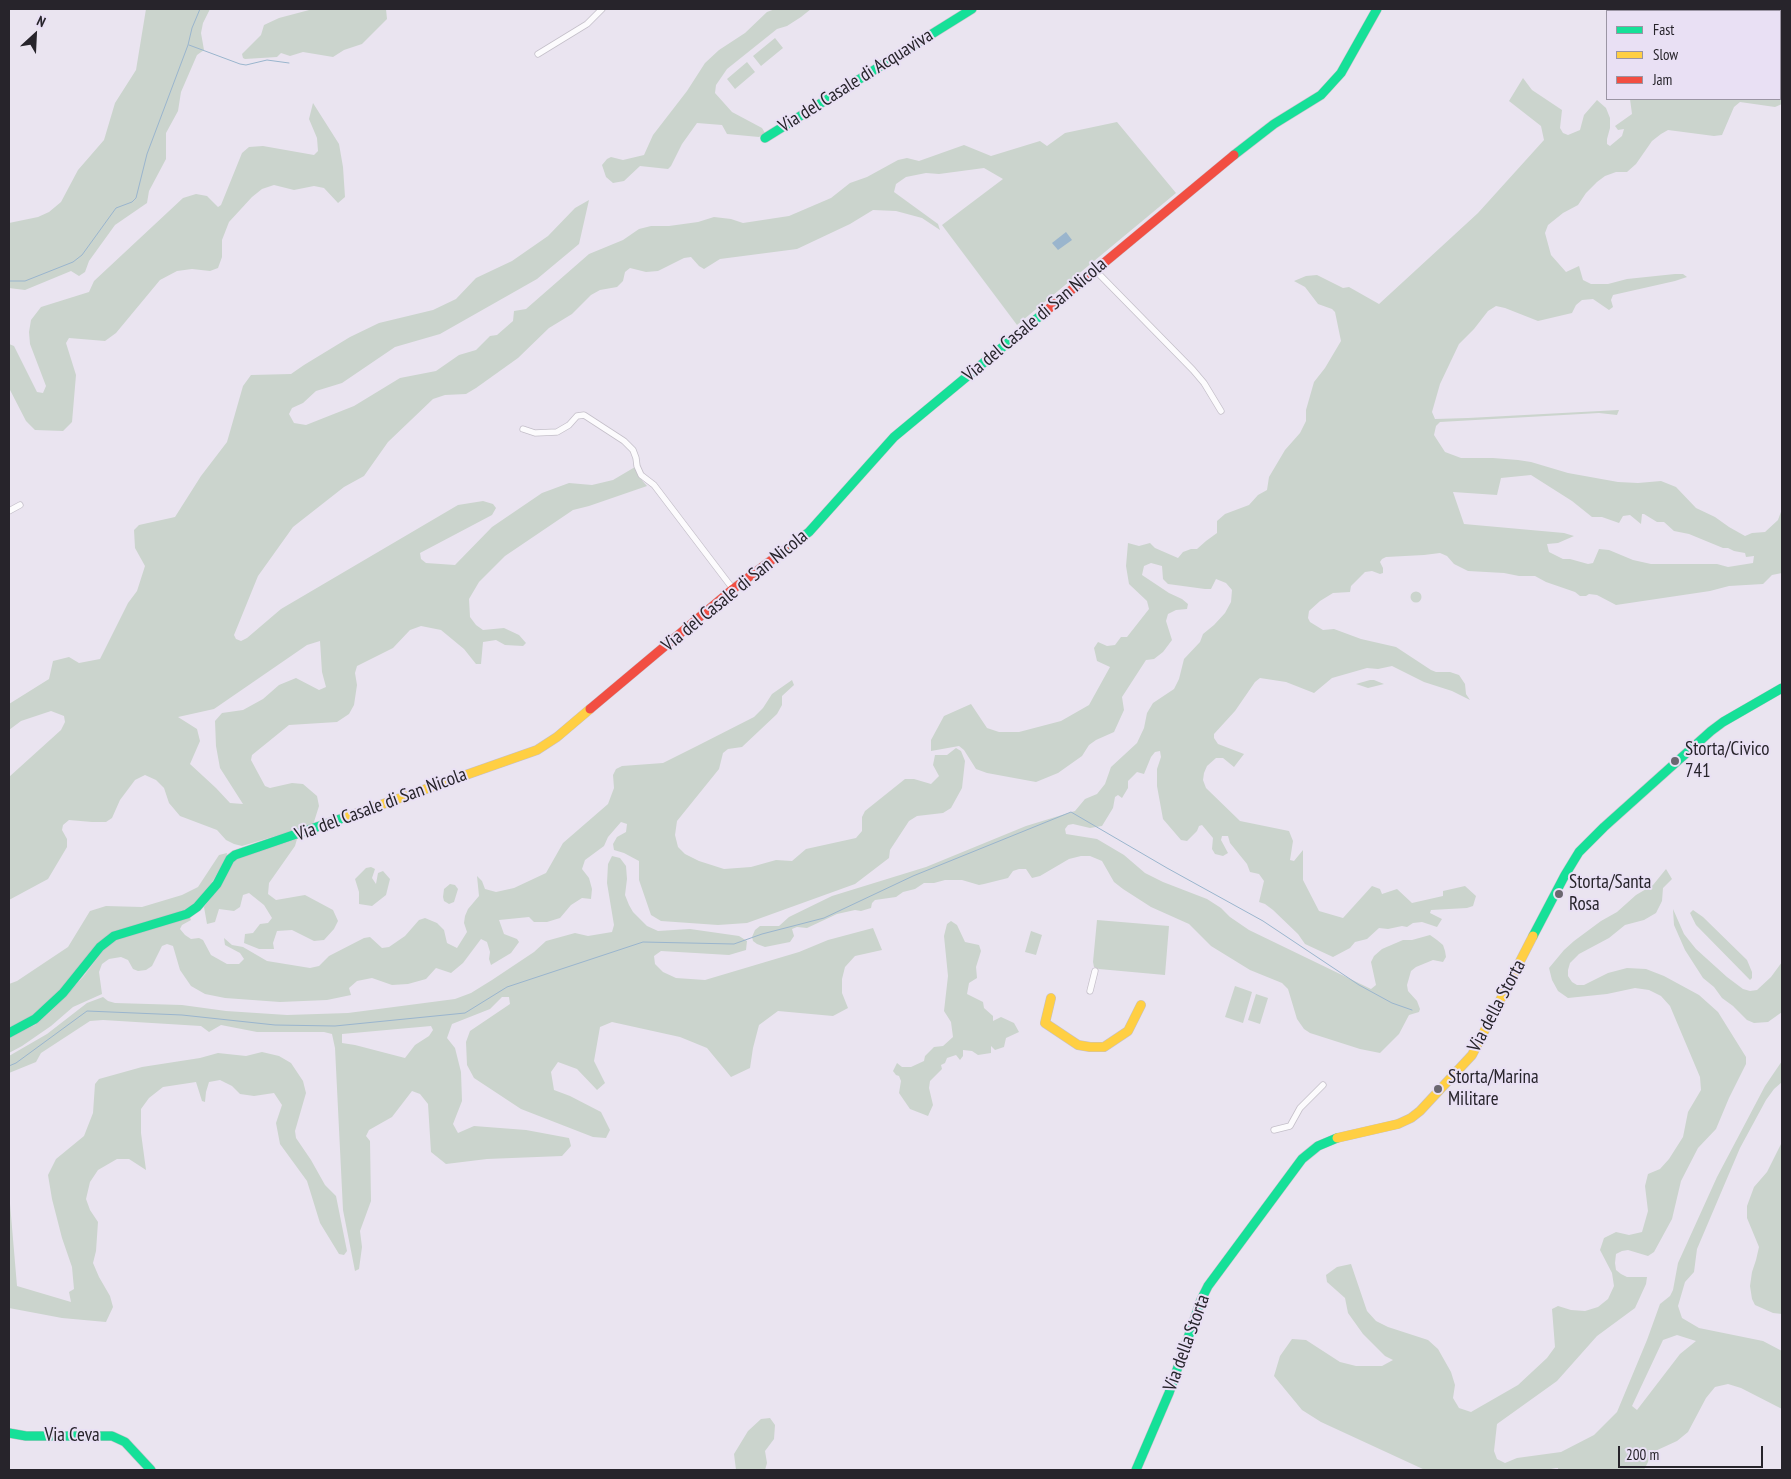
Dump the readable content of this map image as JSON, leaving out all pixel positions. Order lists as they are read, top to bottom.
{
  "streets": {
    "street": [
      "Via del Casale di Acquaviva",
      "Via del Casale di San Nicola",
      "Via della Storta",
      "Via Ceva"
    ]
  },
  "places": ["Storta/Civico 741", "Storta/Santa Rosa", "Storta/Marina Militare"],
  "legend": ["Fast", "Slow", "Jam"],
  "scale_bar": "200 m",
  "north": "top right"
}
